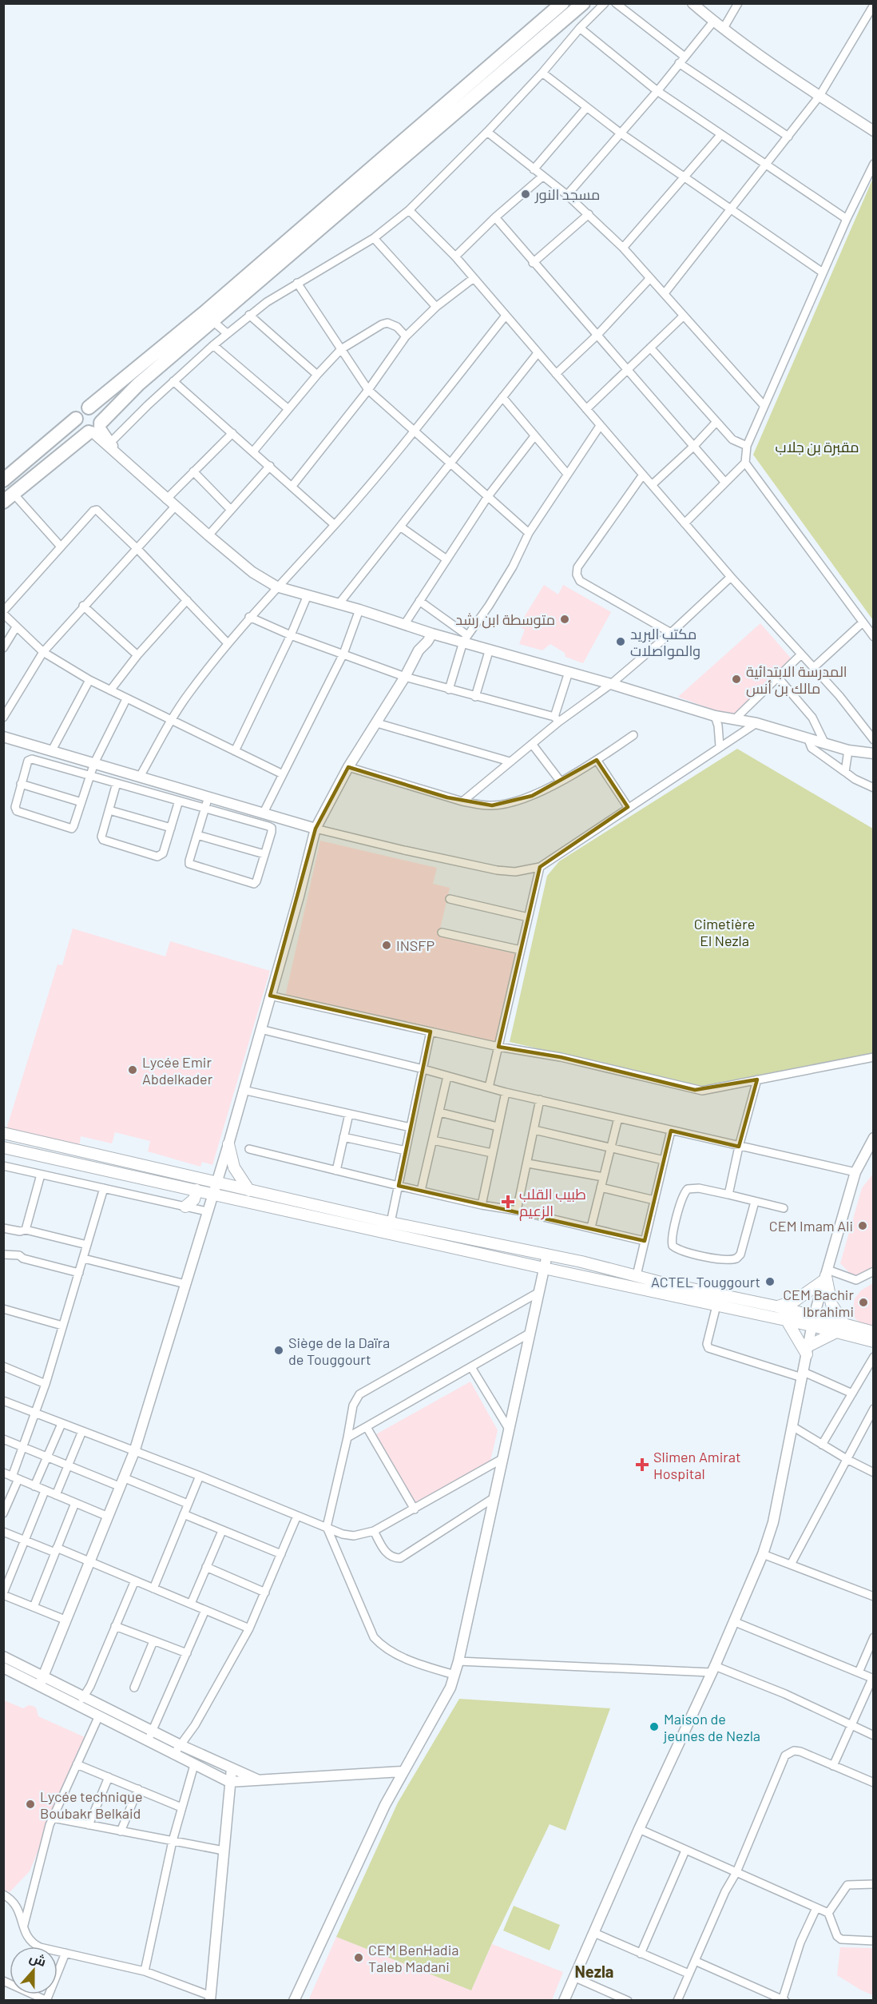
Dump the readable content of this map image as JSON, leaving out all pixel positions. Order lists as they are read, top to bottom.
{
  "districts": ["Nezla"],
  "parks": ["مقبرة بن جلاب", "Cimetière El Nezla"],
  "places": {
    "other": [
      "مسجد النور",
      "متوسطة ابن رشد",
      "مكتب البريد والمواصلات",
      "المدرسة الابتدائية مالك بن أنس",
      "INSFP",
      "Lycée Emir Abdelkader",
      "CEM Imam Ali",
      "ACTEL Touggourt",
      "CEM Bachir Ibrahimi",
      "Siège de la Daïra de Touggourt",
      "Maison de jeunes de Nezla",
      "Lycée technique Boubakr Belkaid",
      "CEM BenHadia Taleb Madani"
    ],
    "health": ["طبيب القلب الزعيم", "Slimen Amirat Hospital"]
  },
  "north": "top"
}
